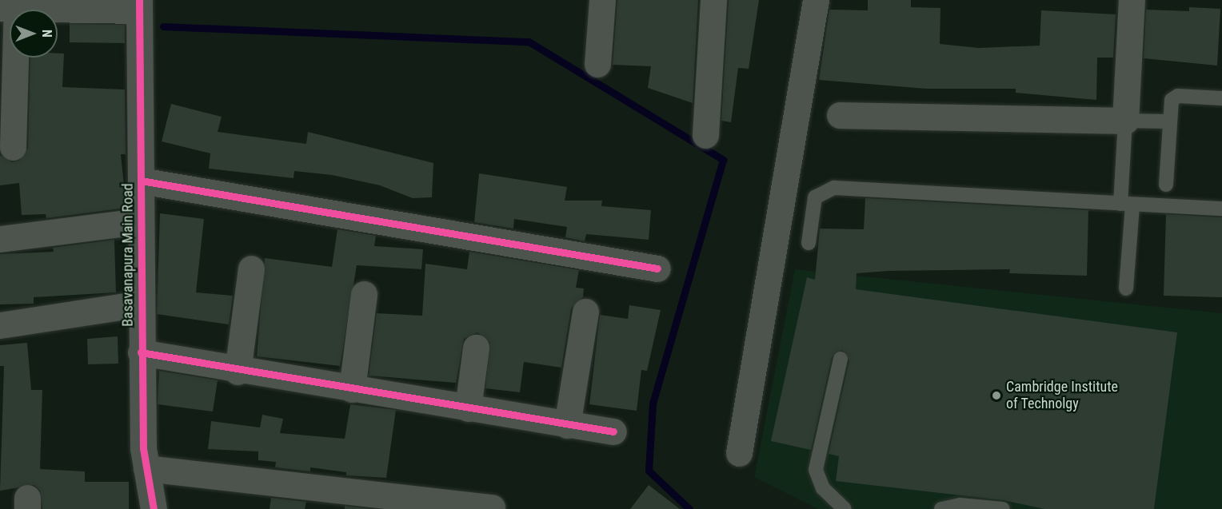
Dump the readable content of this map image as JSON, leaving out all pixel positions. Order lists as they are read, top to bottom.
{
  "streets": {
    "street": ["Basavanapura Main Road"]
  },
  "places": ["Cambridge Institute of Technolgy"],
  "north": "right"
}
